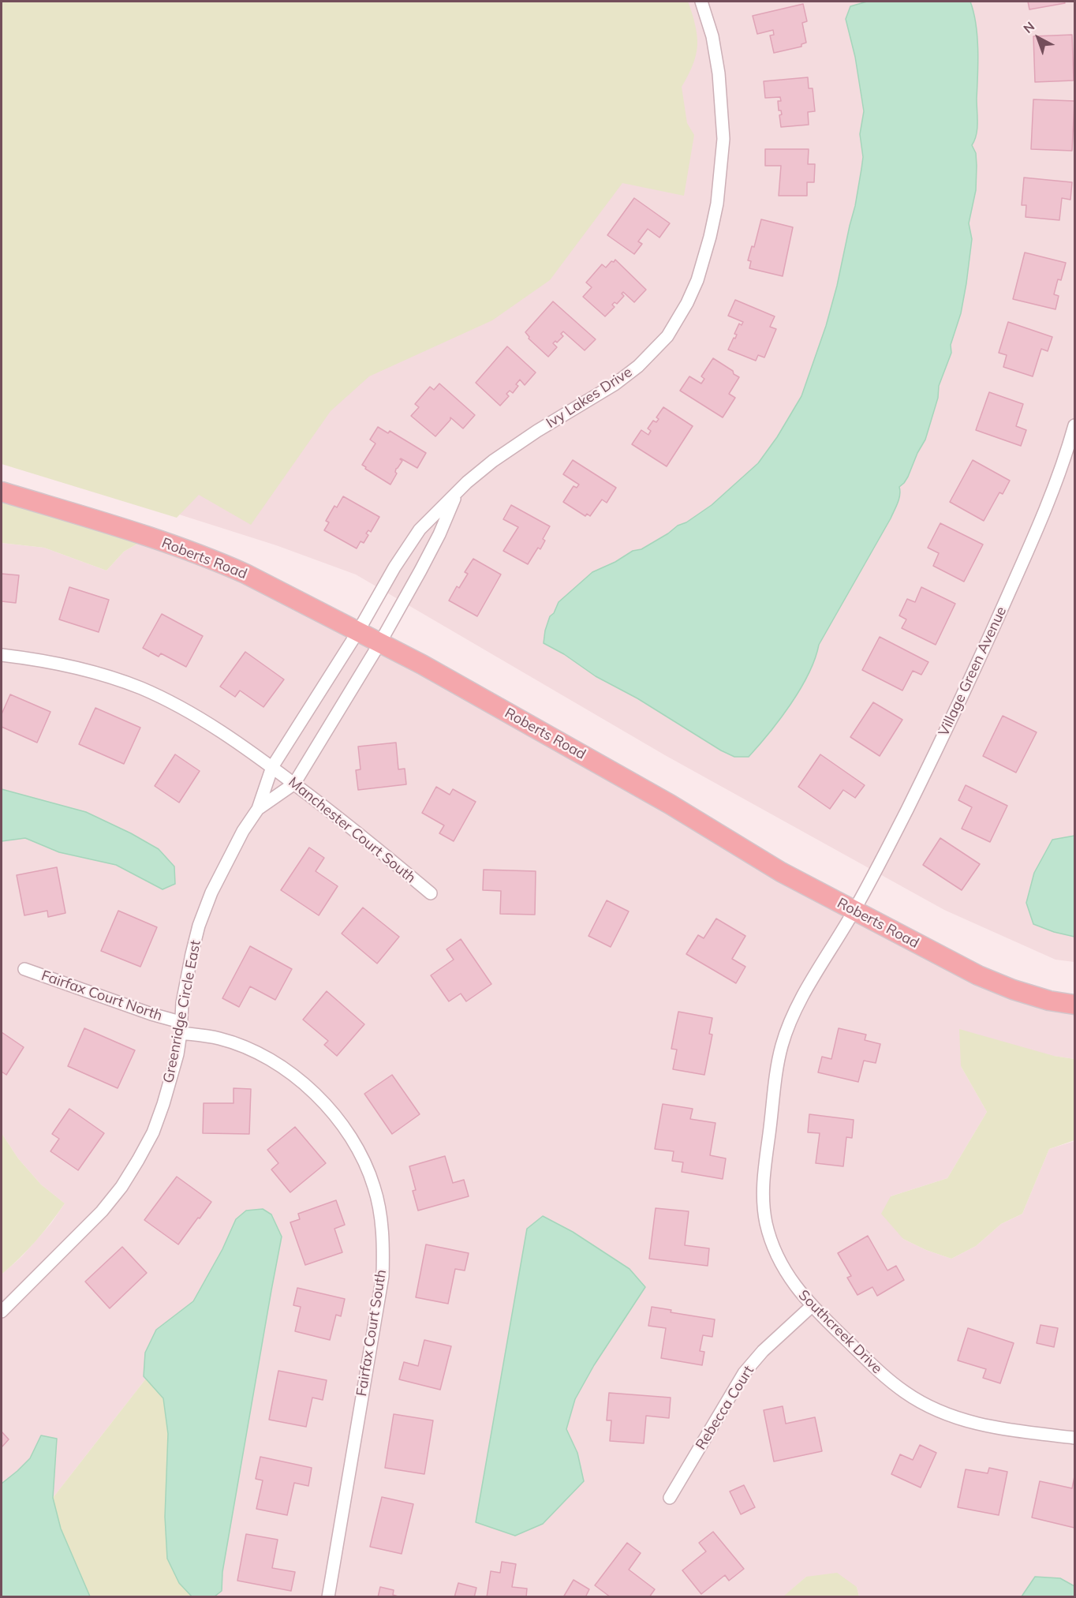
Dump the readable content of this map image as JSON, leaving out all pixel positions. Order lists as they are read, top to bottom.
{
  "streets": {
    "main road": ["Roberts Road"],
    "street": [
      "Ivy Lakes Drive",
      "Village Green Avenue",
      "Manchester Court South",
      "Fairfax Court North",
      "Greenridge Circle East",
      "Southcreek Drive",
      "Fairfax Court South",
      "Rebecca Court"
    ]
  },
  "crossings": [
    ["Ivy Lakes Drive", "Roberts Road"],
    ["Ivy Lakes Drive", "Greenridge Circle East"],
    ["Roberts Road", "Village Green Avenue"],
    ["Roberts Road", "Greenridge Circle East"],
    ["Roberts Road", "Southcreek Drive"],
    ["Village Green Avenue", "Southcreek Drive"],
    ["Manchester Court South", "Greenridge Circle East"],
    ["Fairfax Court North", "Greenridge Circle East"],
    ["Fairfax Court North", "Fairfax Court South"],
    ["Greenridge Circle East", "Fairfax Court South"],
    ["Southcreek Drive", "Rebecca Court"]
  ],
  "north": "top left"
}
